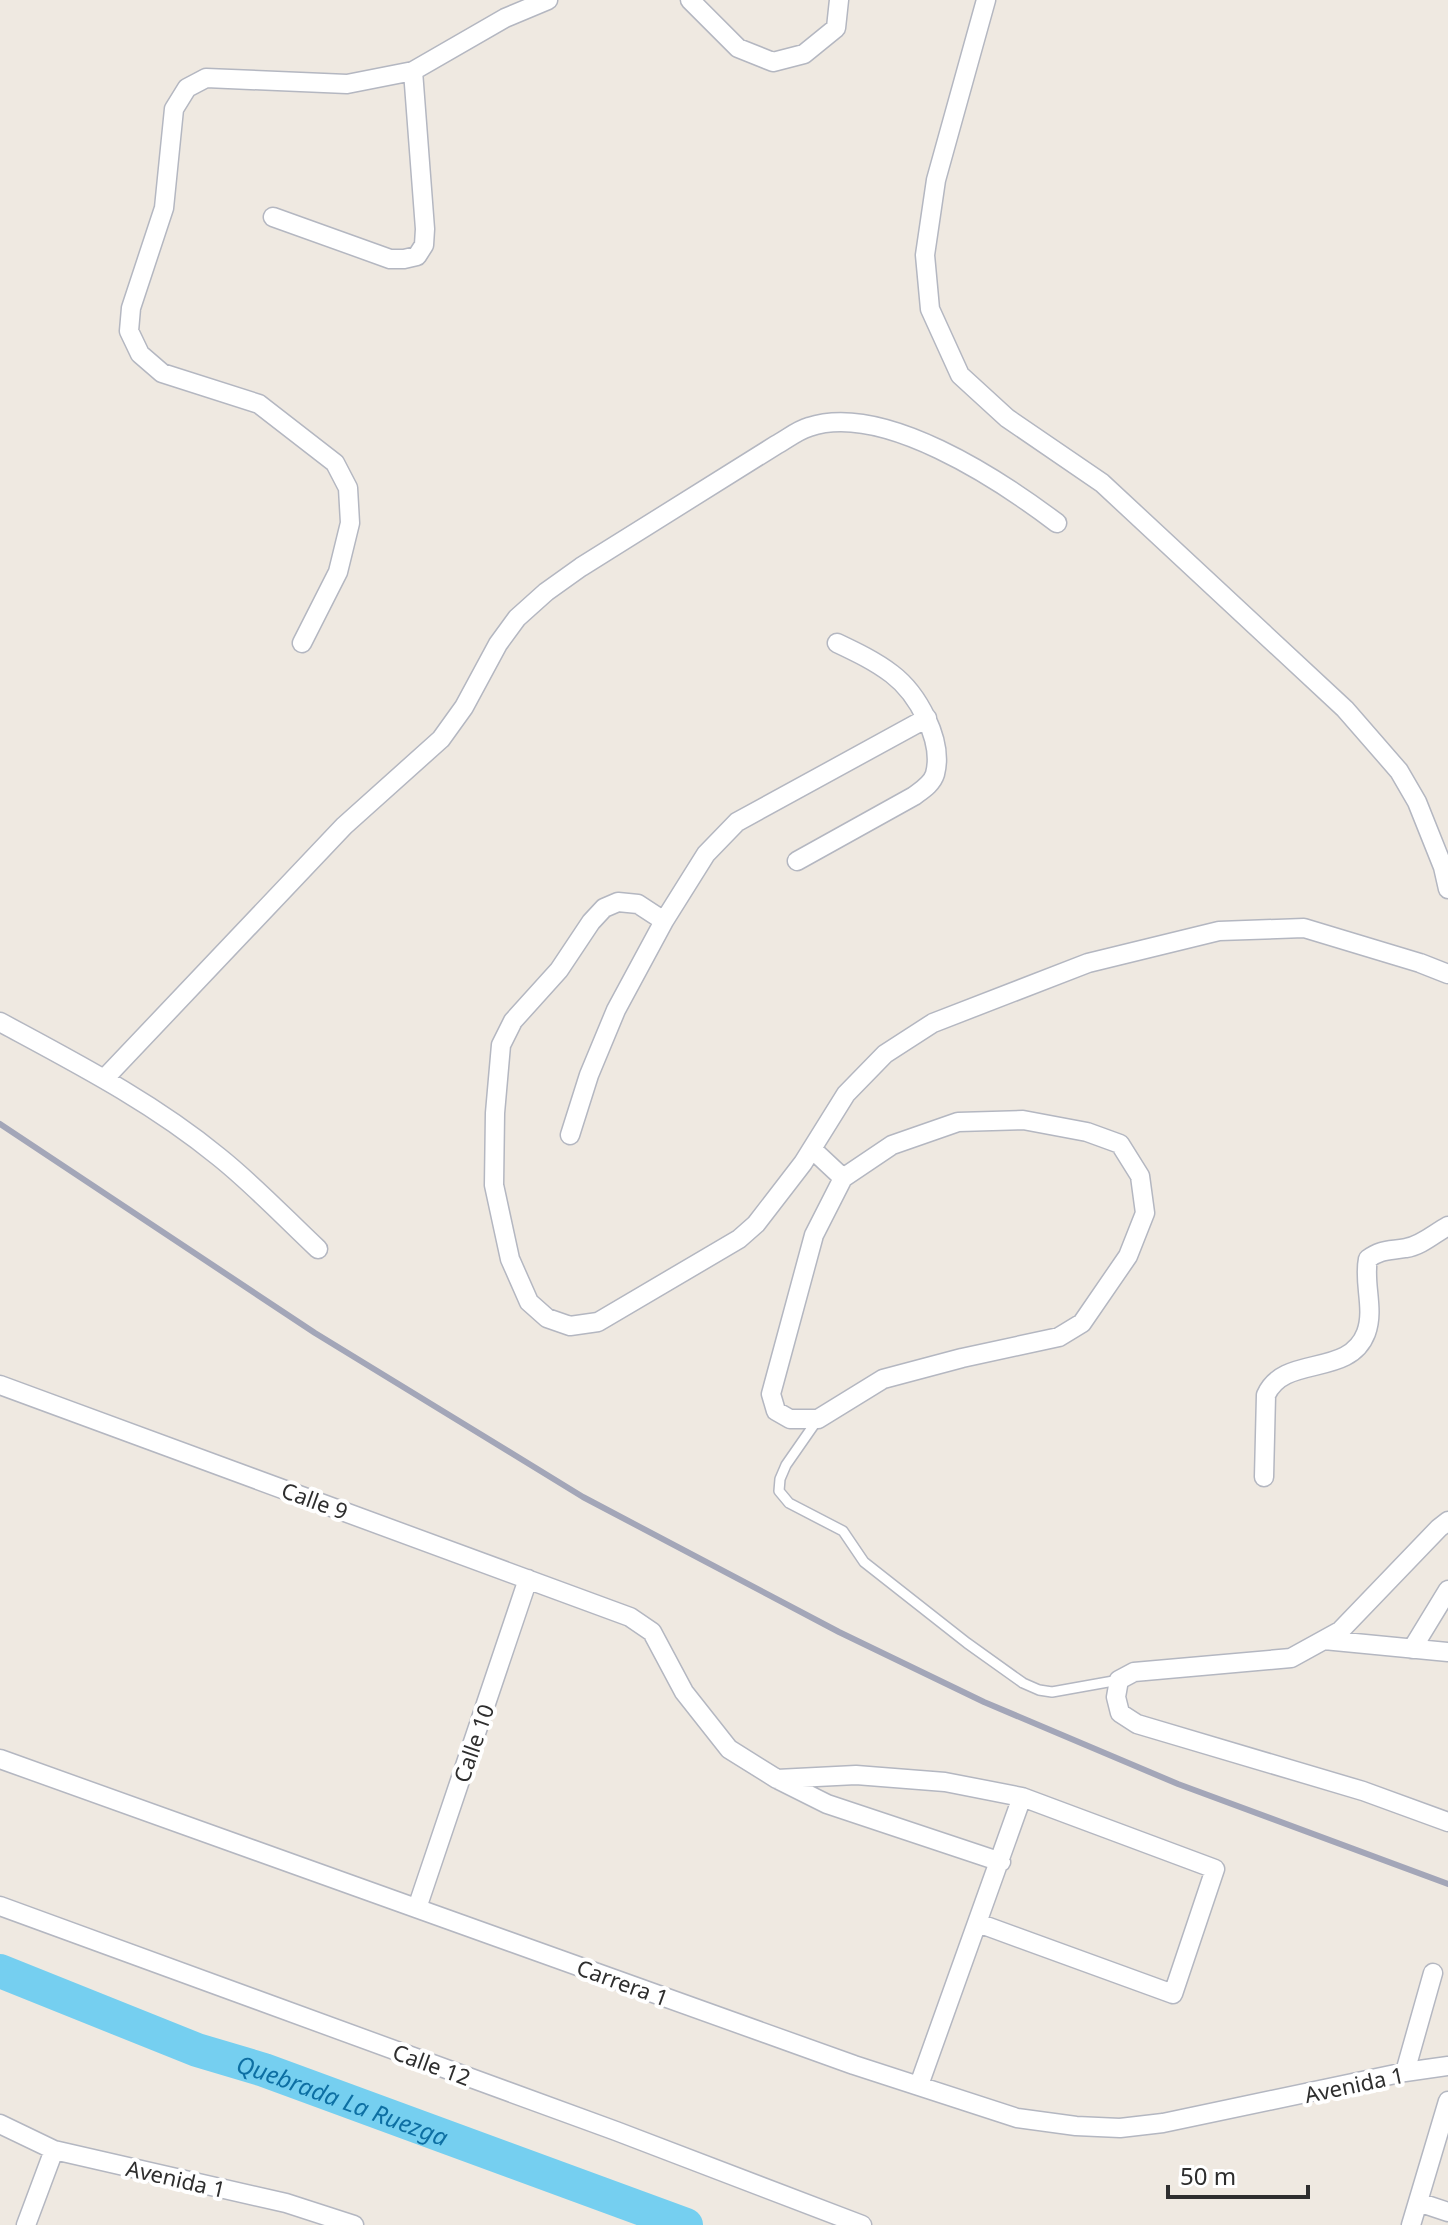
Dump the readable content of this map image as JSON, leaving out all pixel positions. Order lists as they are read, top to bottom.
{
  "streets": {
    "street": [
      "Calle 9",
      "Calle 10",
      "Carrera 1",
      "Calle 12",
      "Avenida 1"
    ]
  },
  "crossings": [
    ["Calle 9", "Calle 10"],
    ["Calle 10", "Carrera 1"],
    ["Carrera 1", "Avenida 1"]
  ],
  "water": ["Quebrada La Ruezga"],
  "scale_bar": "50 m"
}
